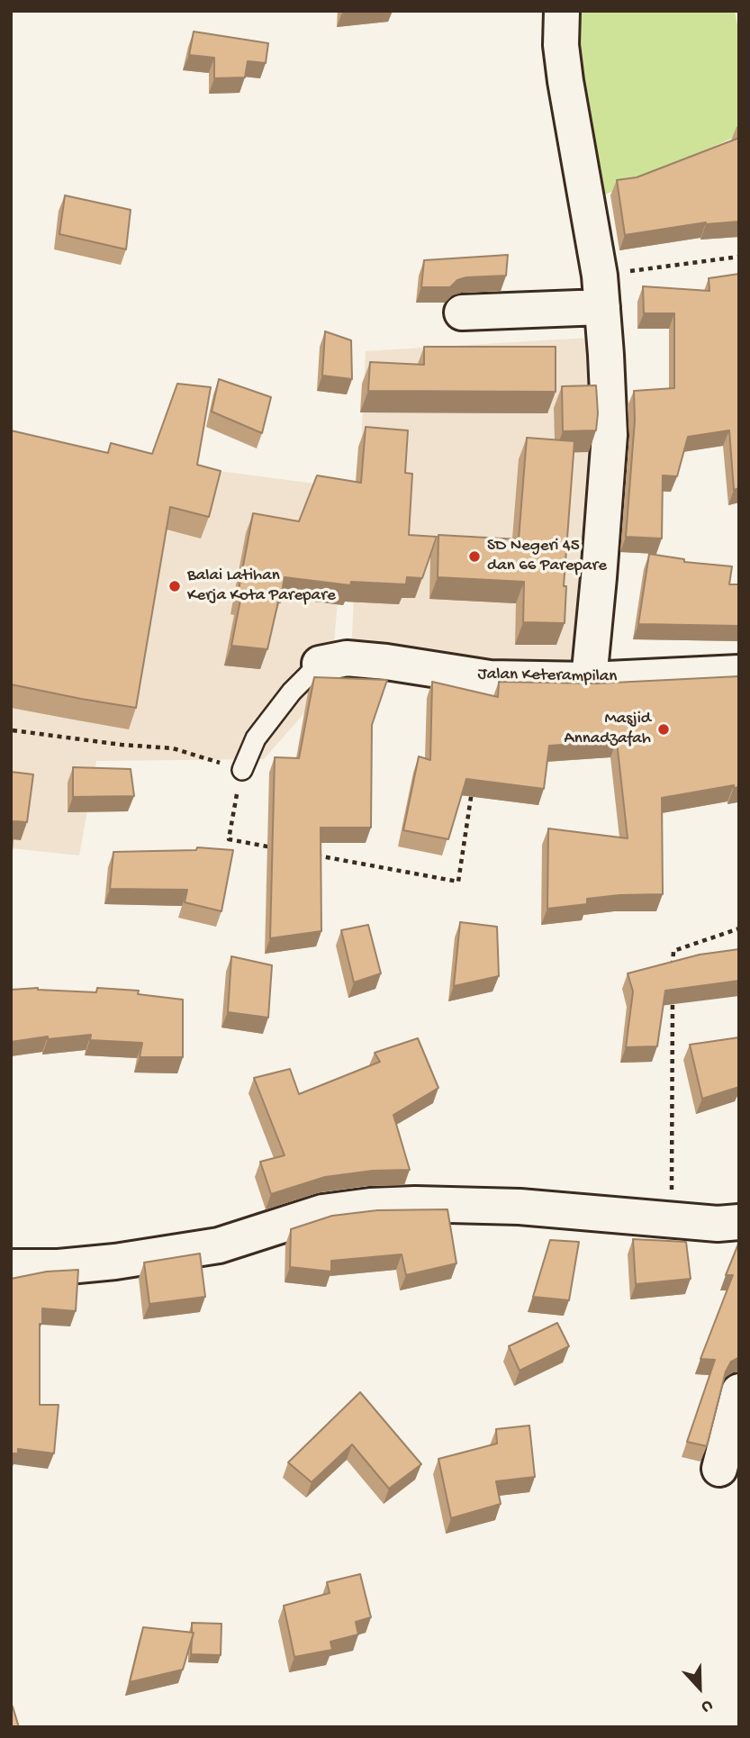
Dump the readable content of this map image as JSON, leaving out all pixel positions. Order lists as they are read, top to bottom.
{
  "streets": {
    "street": ["Jalan Keterampilan"]
  },
  "places": ["SD Negeri 45 dan 66 Parepare", "Balai Latihan Kerja Kota Parepare", "Masjid Annadzafah"],
  "north": "bottom"
}
